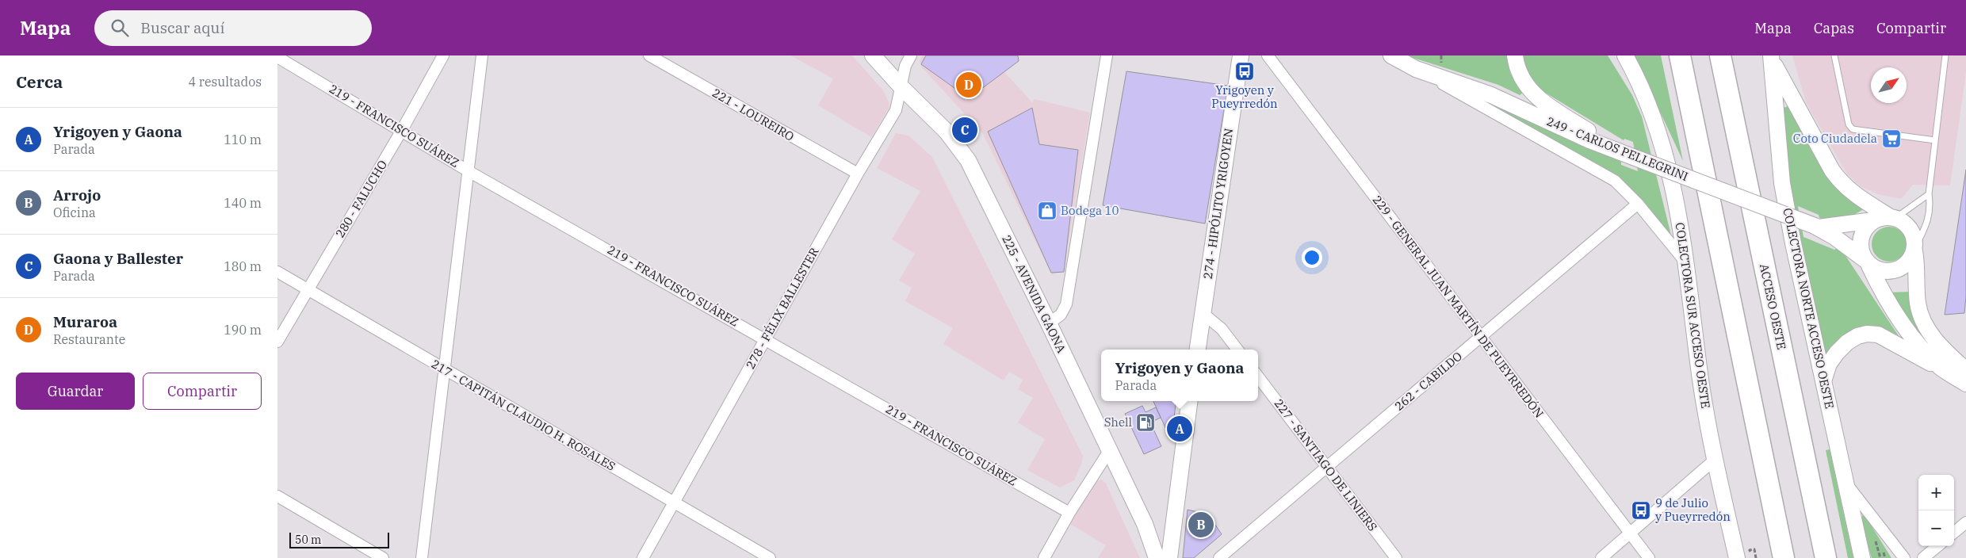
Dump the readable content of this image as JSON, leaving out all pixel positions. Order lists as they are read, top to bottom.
{
  "streets": {
    "highway": ["ACCESO OESTE"],
    "street": [
      "221 - LOUREIRO",
      "219 - FRANCISCO SUÁREZ",
      "249 - CARLOS PELLEGRINI",
      "280 - FALUCHO",
      "274 - HIPÓLITO YRIGOYEN",
      "225 - AVENIDA GAONA",
      "229 - GENERAL JUAN MARTÍN DE PUEYRREDÓN",
      "278 - FÉLIX BALLESTER",
      "COLECTORA NORTE ACCESO OESTE",
      "COLECTORA SUR ACCESO OESTE",
      "262 - CABILDO",
      "217 - CAPITÁN CLAUDIO H. ROSALES",
      "227 - SANTIAGO DE LINIERS"
    ]
  },
  "crossings": [
    ["221 - LOUREIRO", "278 - FÉLIX BALLESTER"],
    ["219 - FRANCISCO SUÁREZ", "280 - FALUCHO"],
    ["219 - FRANCISCO SUÁREZ", "278 - FÉLIX BALLESTER"],
    ["249 - CARLOS PELLEGRINI", "COLECTORA SUR ACCESO OESTE"],
    ["249 - CARLOS PELLEGRINI", "262 - CABILDO"],
    ["280 - FALUCHO", "217 - CAPITÁN CLAUDIO H. ROSALES"],
    ["225 - AVENIDA GAONA", "278 - FÉLIX BALLESTER"],
    ["229 - GENERAL JUAN MARTÍN DE PUEYRREDÓN", "262 - CABILDO"],
    ["278 - FÉLIX BALLESTER", "217 - CAPITÁN CLAUDIO H. ROSALES"],
    ["262 - CABILDO", "227 - SANTIAGO DE LINIERS"]
  ],
  "places": {
    "bus stop": ["Yrigoyen y Pueyrredón", "9 de Julio y Pueyrredón"],
    "supermarket": ["Coto Ciudadela"],
    "shop": ["Bodega 10"],
    "fuel station": ["Shell"]
  },
  "scale_bar": "50 m",
  "north": "top right",
  "page": {
    "header": "Mapa",
    "search": "Buscar aquí",
    "nav": ["Mapa", "Capas", "Compartir"],
    "heading": ["Cerca", "4 resultados"],
    "pins": [
      "D",
      "C",
      "A",
      "B"
    ],
    "list": [
      {
        "mark": "A",
        "name": "Yrigoyen y Gaona",
        "note": "Parada",
        "value": "110 m"
      },
      {
        "mark": "B",
        "name": "Arrojo",
        "note": "Oficina",
        "value": "140 m"
      },
      {
        "mark": "C",
        "name": "Gaona y Ballester",
        "note": "Parada",
        "value": "180 m"
      },
      {
        "mark": "D",
        "name": "Muraroa",
        "note": "Restaurante",
        "value": "190 m"
      }
    ],
    "popup": ["Yrigoyen y Gaona", "Parada"],
    "buttons": ["Guardar", "Compartir"],
    "map_buttons": ["+", "−"],
    "scale": "50 m"
  }
}
